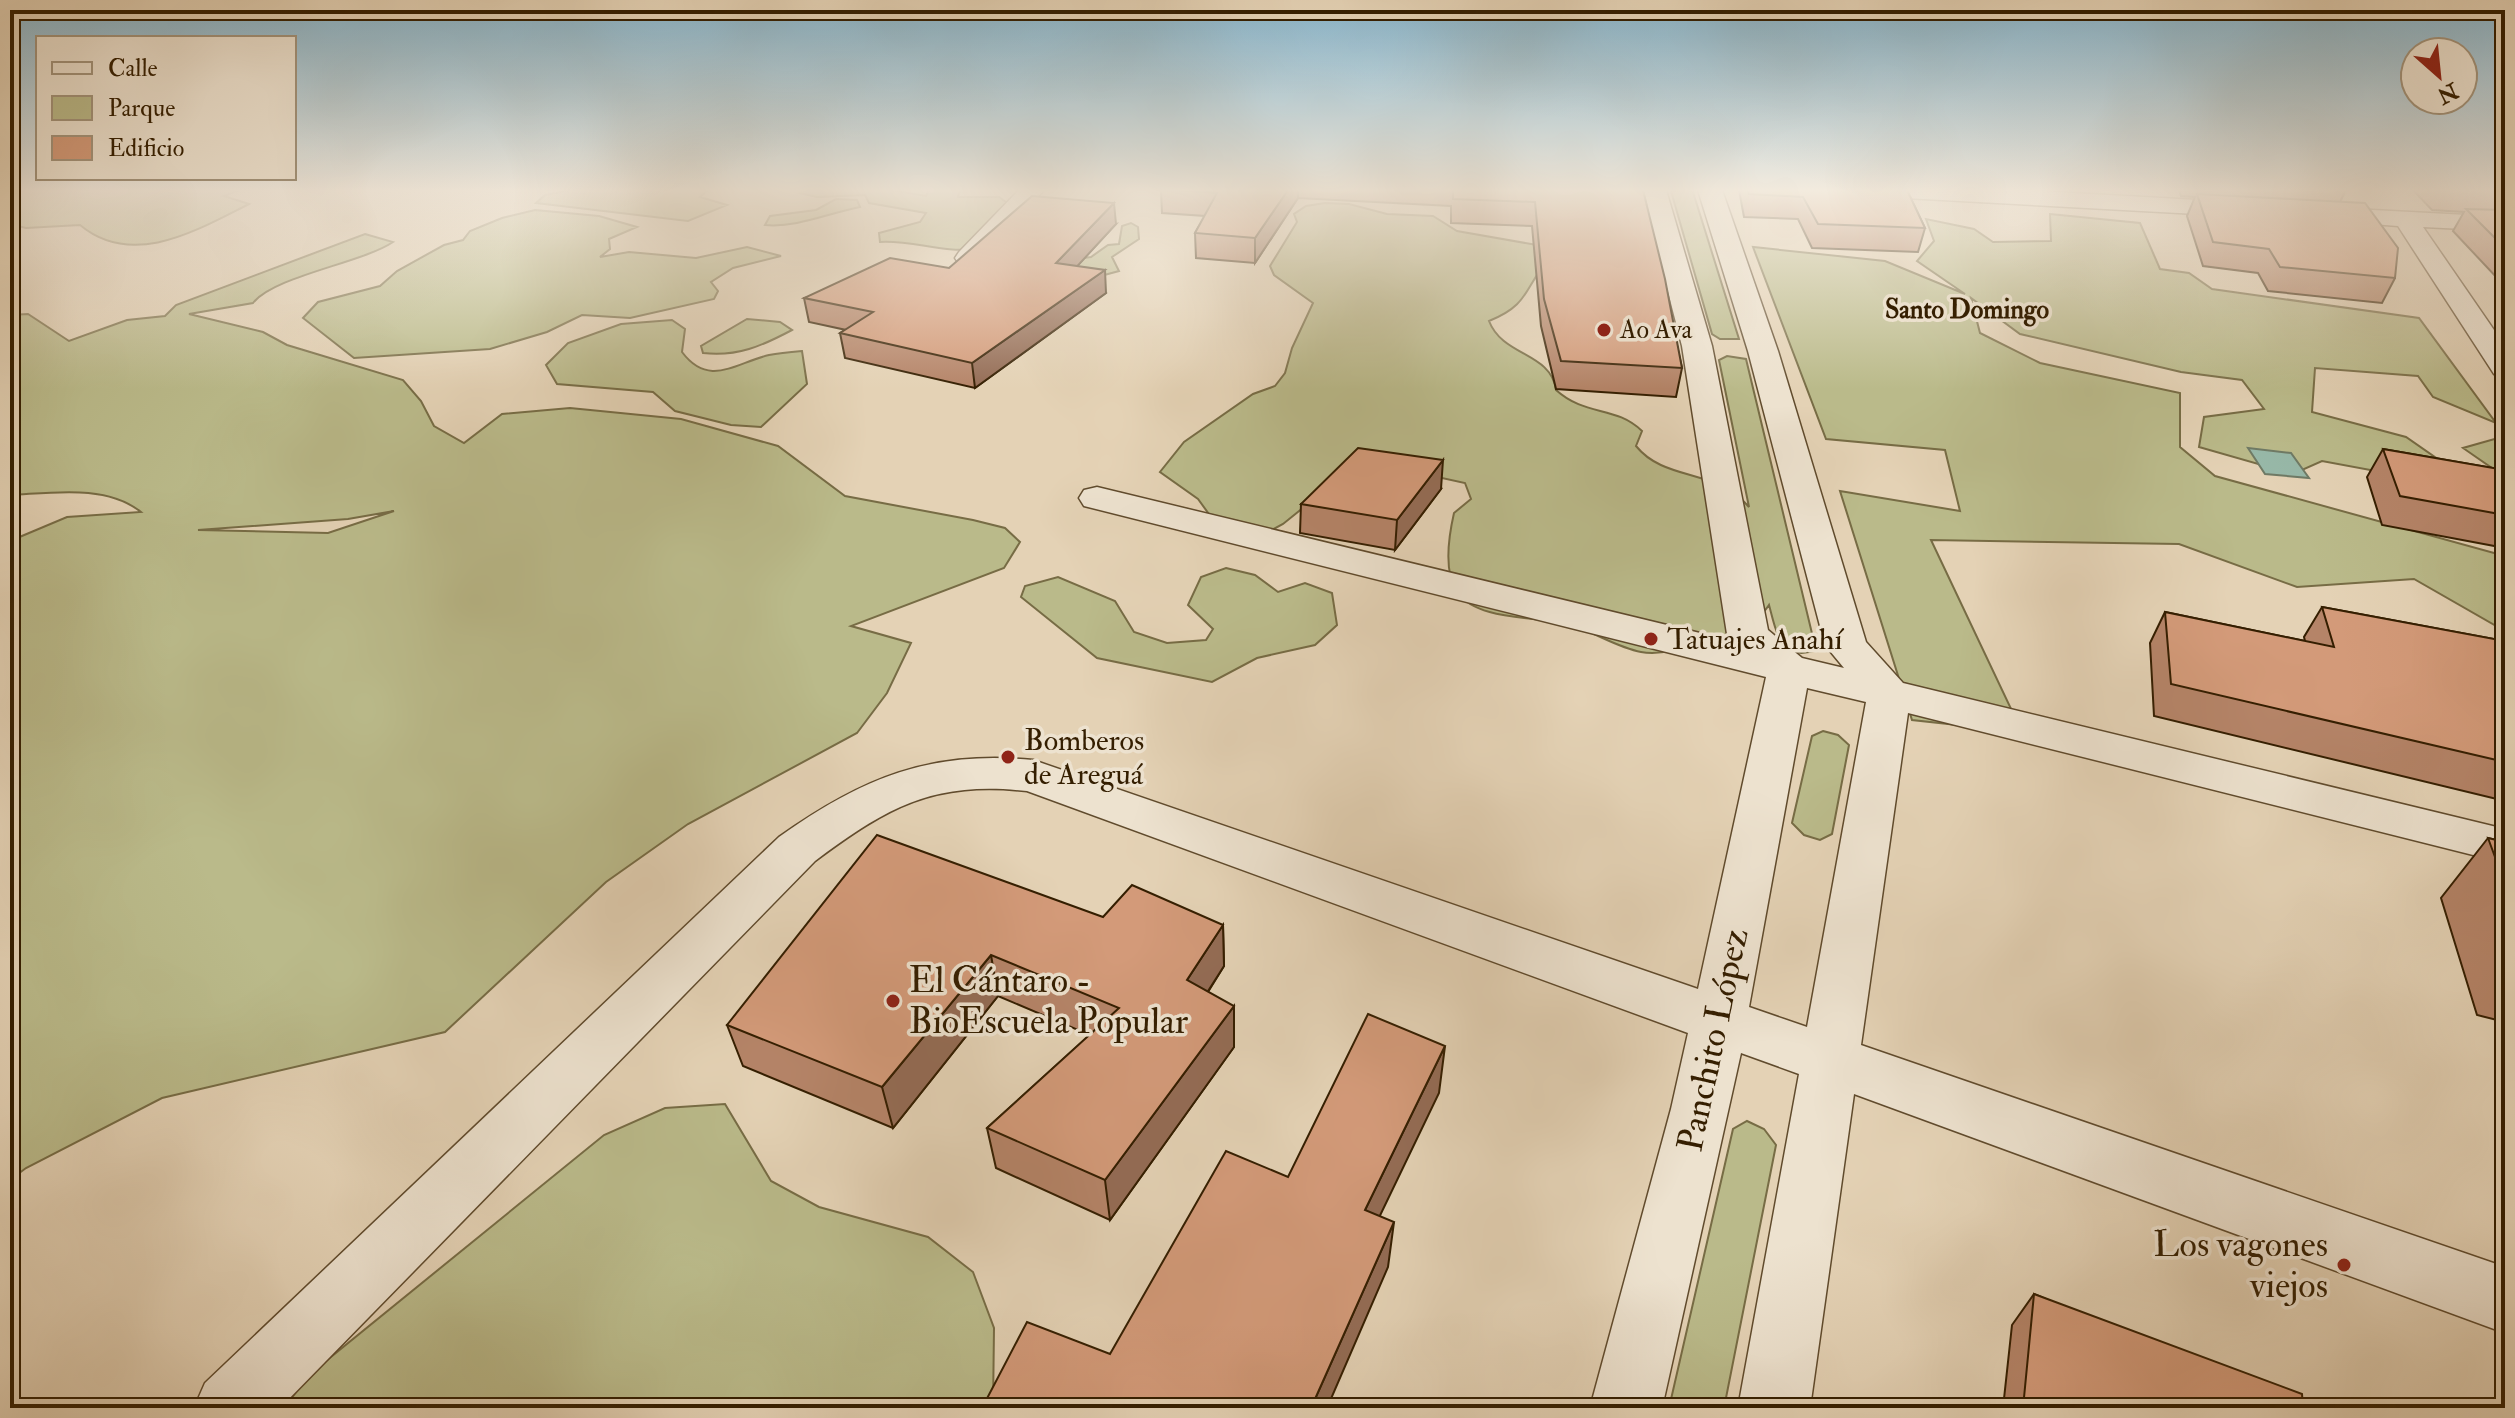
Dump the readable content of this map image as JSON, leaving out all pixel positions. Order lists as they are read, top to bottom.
{
  "streets": {
    "street": ["Panchito López"]
  },
  "districts": ["Santo Domingo"],
  "places": [
    "Ao Ava",
    "Tatuajes Anahí",
    "Bomberos de Areguá",
    "El Cántaro - BioEscuela Popular",
    "Los vagones viejos"
  ],
  "legend": ["Calle", "Parque", "Edificio"],
  "north": "bottom right"
}
